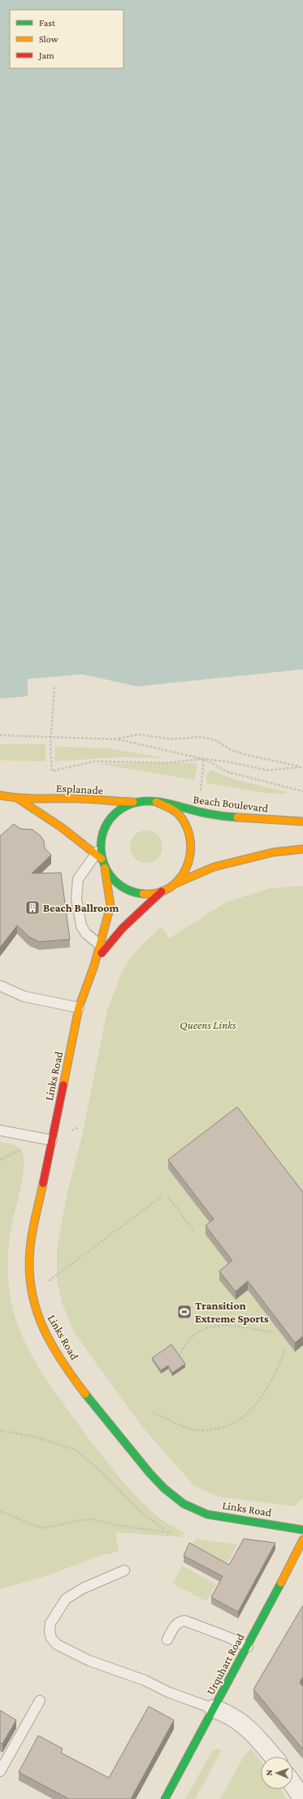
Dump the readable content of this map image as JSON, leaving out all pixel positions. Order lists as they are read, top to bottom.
{
  "streets": {
    "street": [
      "Esplanade",
      "Beach Boulevard",
      "Links Road",
      "Urquhart Road"
    ]
  },
  "crossings": [
    ["Esplanade", "Beach Boulevard"],
    ["Esplanade", "Links Road"],
    ["Beach Boulevard", "Links Road"]
  ],
  "parks": ["Queens Links"],
  "places": {
    "building": ["Beach Ballroom"],
    "sports": ["Transition Extreme Sports"]
  },
  "legend": ["Fast", "Slow", "Jam"],
  "north": "left"
}
